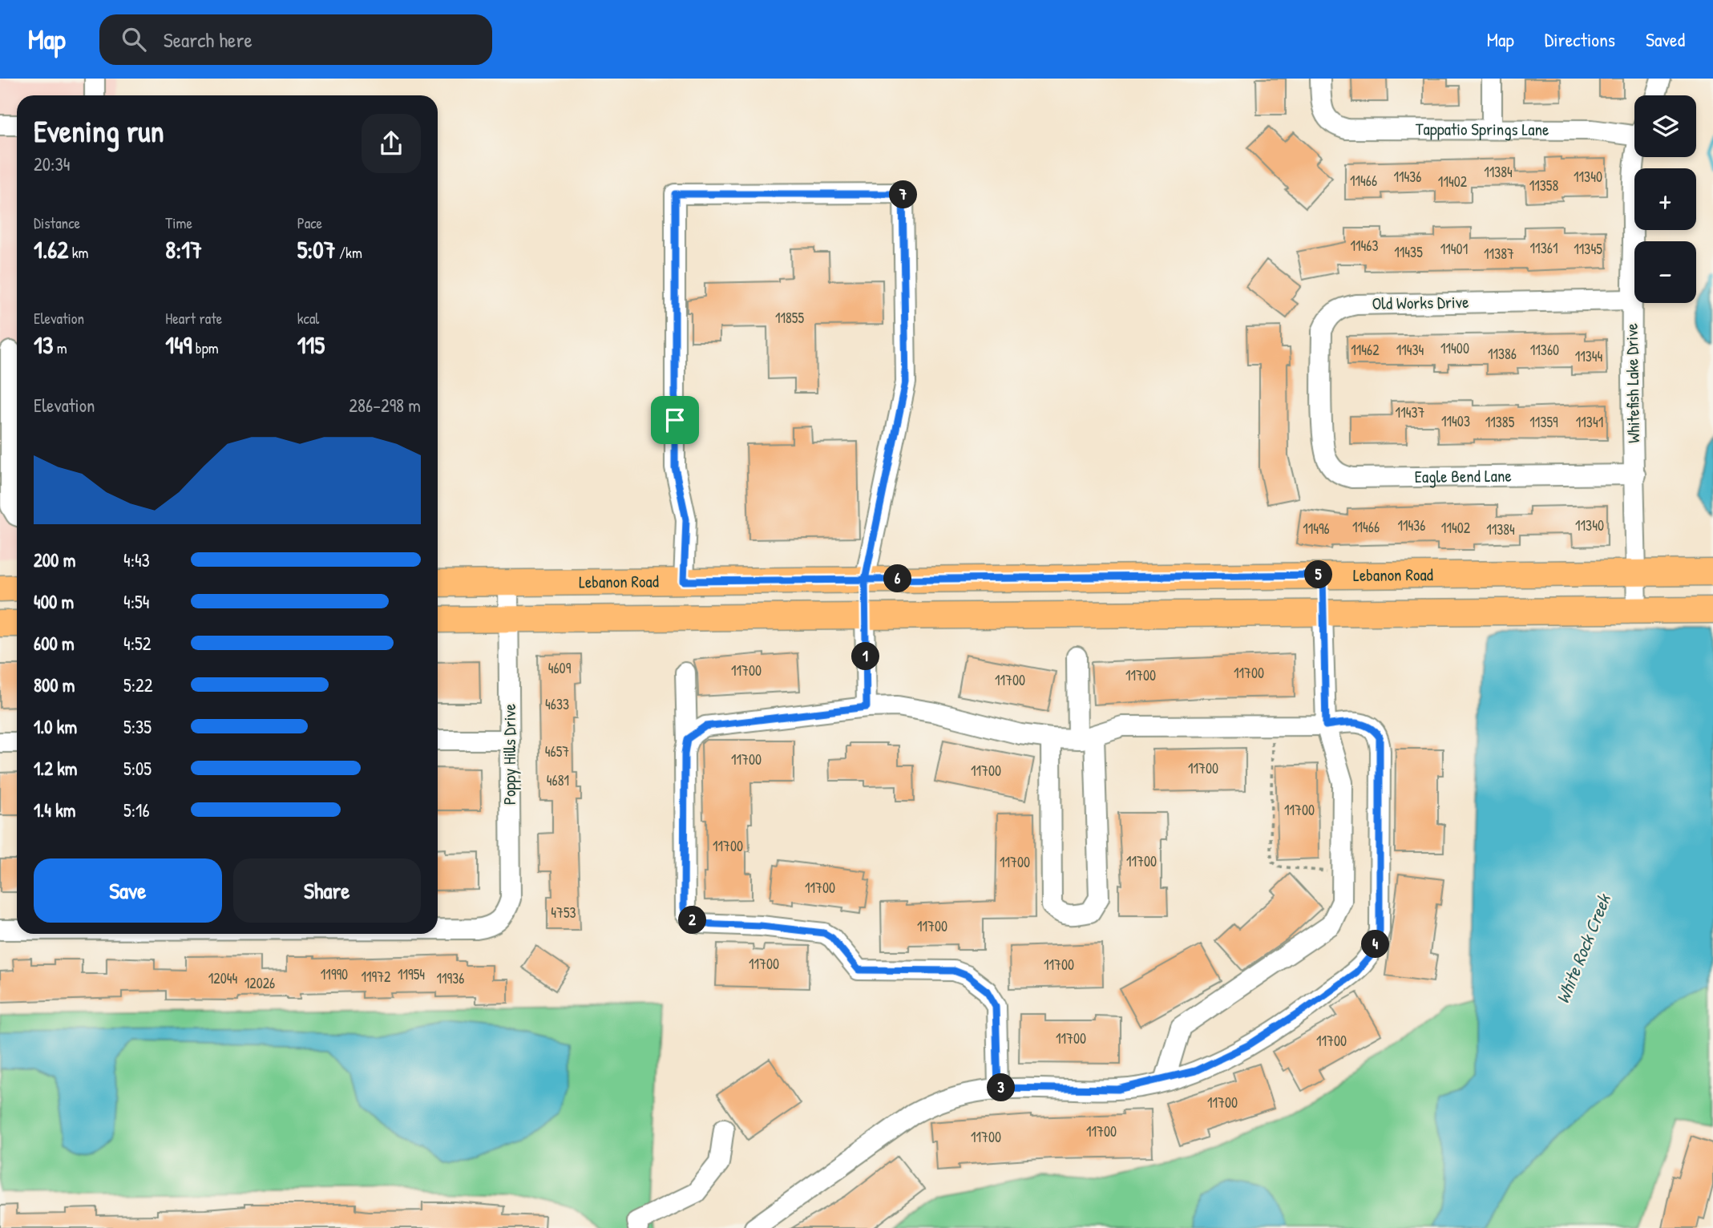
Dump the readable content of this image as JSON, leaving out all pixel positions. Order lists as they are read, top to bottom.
{
  "streets": {
    "main road": ["Lebanon Road"],
    "street": [
      "Tappatio Springs Lane",
      "Old Works Drive",
      "Whitefish Lake Drive",
      "Eagle Bend Lane",
      "Poppy Hills Drive"
    ]
  },
  "crossings": [
    ["Old Works Drive", "Whitefish Lake Drive"],
    ["Old Works Drive", "Eagle Bend Lane"],
    ["Whitefish Lake Drive", "Eagle Bend Lane"],
    ["Whitefish Lake Drive", "Lebanon Road"],
    ["Lebanon Road", "Poppy Hills Drive"]
  ],
  "water": ["White Rock Creek"],
  "house_numbers": [
    "11384",
    "11436",
    "11340",
    "11466",
    "11402",
    "11358",
    "11463",
    "11361",
    "11401",
    "11345",
    "11435",
    "11387",
    "11855",
    "11400",
    "11462",
    "11434",
    "11360",
    "11386",
    "11344",
    "11437",
    "11403",
    "11385",
    "11359",
    "11341",
    "11436",
    "11340",
    "11466",
    "11402",
    "11496",
    "11384",
    "4609",
    "11700",
    "11700",
    "11700",
    "11700",
    "4633",
    "4657",
    "11700",
    "11700",
    "11700",
    "4681",
    "11700",
    "11700",
    "11700",
    "11700",
    "11700",
    "4753",
    "11700",
    "11700",
    "11700",
    "11990",
    "11954",
    "11972",
    "12044",
    "11936",
    "12026",
    "11700",
    "11700",
    "11700",
    "11700",
    "11700"
  ],
  "page": {
    "header": "Map",
    "search": "Search here",
    "nav": ["Map", "Directions", "Saved"],
    "map_buttons": ["+", "−"],
    "heading": ["Evening run", "20:34"],
    "pins": [
      "7",
      "5",
      "6",
      "1",
      "2",
      "4",
      "3"
    ],
    "stats": [
      ["Distance", "1.62 km"],
      ["Time", "8:17"],
      ["Pace", "5:07 /km"],
      ["Elevation", "13 m"],
      ["Heart rate", "149 bpm"],
      ["kcal", "115"]
    ],
    "chart": ["Elevation", "286–298 m"],
    "list": [
      {
        "name": "200 m",
        "note": "4:43"
      },
      {
        "name": "400 m",
        "note": "4:54"
      },
      {
        "name": "600 m",
        "note": "4:52"
      },
      {
        "name": "800 m",
        "note": "5:22"
      },
      {
        "name": "1.0 km",
        "note": "5:35"
      },
      {
        "name": "1.2 km",
        "note": "5:05"
      },
      {
        "name": "1.4 km",
        "note": "5:16"
      }
    ],
    "buttons": ["Save", "Share"]
  }
}
